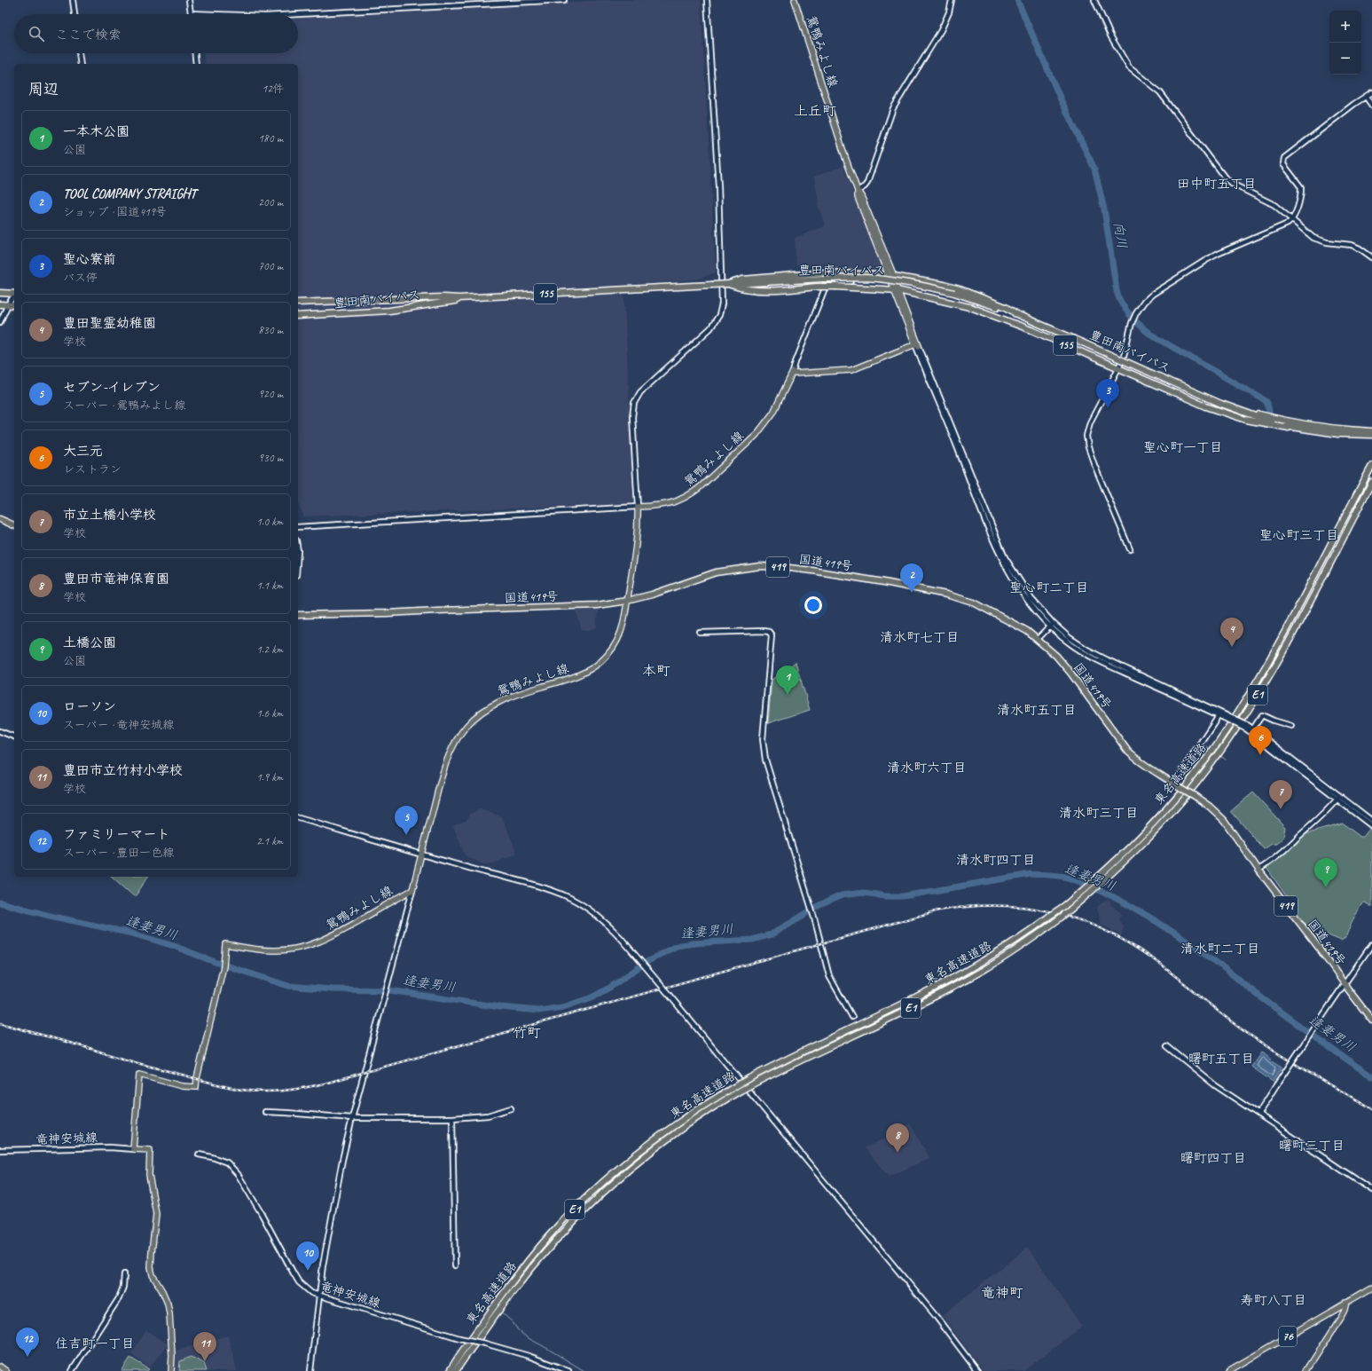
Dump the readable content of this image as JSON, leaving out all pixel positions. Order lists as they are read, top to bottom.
{
  "streets": {
    "highway": [
      "豊田南バイパス",
      "155",
      "国道419号",
      "419",
      "E1",
      "東名高速道路"
    ],
    "main road": ["鴛鴨みよし線", "76"],
    "street": ["竜神安城線"]
  },
  "crossings": [
    ["鴛鴨みよし線", "155"],
    ["鴛鴨みよし線", "国道419号"],
    ["鴛鴨みよし線", "竜神安城線"],
    ["豊田南バイパス", "155"]
  ],
  "districts": [
    "上丘町",
    "田中町五丁目",
    "聖心町一丁目",
    "聖心町三丁目",
    "聖心町二丁目",
    "清水町七丁目",
    "本町",
    "清水町五丁目",
    "清水町六丁目",
    "清水町三丁目",
    "清水町四丁目",
    "清水町二丁目",
    "竹町",
    "曙町五丁目",
    "曙町三丁目",
    "曙町四丁目",
    "竜神町",
    "寿町八丁目",
    "住吉町一丁目"
  ],
  "water": ["向川", "逢妻男川"],
  "page": {
    "map_buttons": ["+", "−"],
    "search": "ここで検索",
    "heading": ["周辺", "12件"],
    "list": [
      {
        "mark": "1",
        "name": "一本木公園",
        "note": "公園",
        "value": "180 m"
      },
      {
        "mark": "2",
        "name": "TOOL COMPANY STRAIGHT",
        "note": "ショップ · 国道419号",
        "value": "200 m"
      },
      {
        "mark": "3",
        "name": "聖心寮前",
        "note": "バス停",
        "value": "700 m"
      },
      {
        "mark": "4",
        "name": "豊田聖霊幼稚園",
        "note": "学校",
        "value": "830 m"
      },
      {
        "mark": "5",
        "name": "セブン-イレブン",
        "note": "スーパー · 鴛鴨みよし線",
        "value": "920 m"
      },
      {
        "mark": "6",
        "name": "大三元",
        "note": "レストラン",
        "value": "930 m"
      },
      {
        "mark": "7",
        "name": "市立土橋小学校",
        "note": "学校",
        "value": "1.0 km"
      },
      {
        "mark": "8",
        "name": "豊田市竜神保育園",
        "note": "学校",
        "value": "1.1 km"
      },
      {
        "mark": "9",
        "name": "土橋公園",
        "note": "公園",
        "value": "1.2 km"
      },
      {
        "mark": "10",
        "name": "ローソン",
        "note": "スーパー · 竜神安城線",
        "value": "1.6 km"
      },
      {
        "mark": "11",
        "name": "豊田市立竹村小学校",
        "note": "学校",
        "value": "1.9 km"
      },
      {
        "mark": "12",
        "name": "ファミリーマート",
        "note": "スーパー · 豊田一色線",
        "value": "2.1 km"
      }
    ],
    "pins": [
      "3",
      "2",
      "4",
      "1",
      "6",
      "7",
      "5",
      "9",
      "8",
      "10",
      "12",
      "11"
    ]
  }
}
